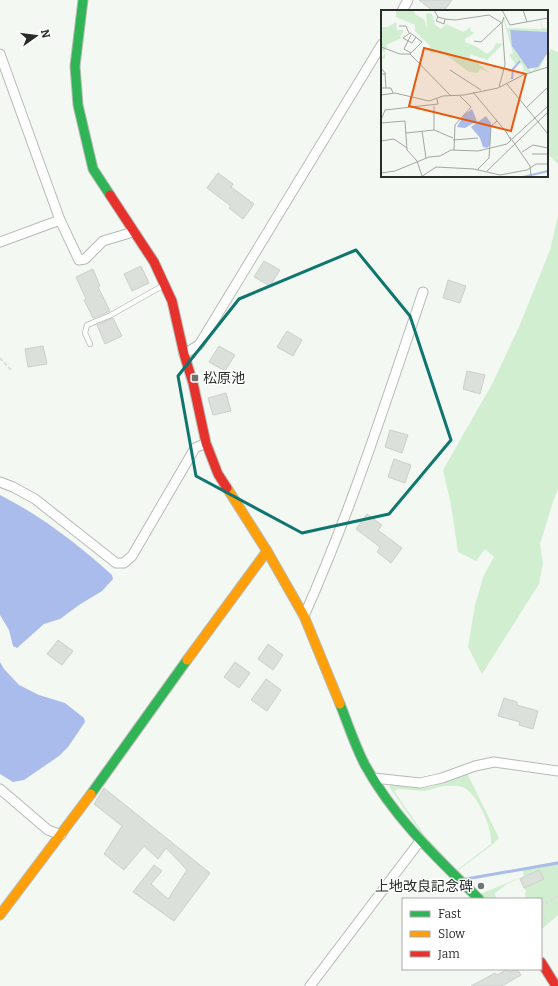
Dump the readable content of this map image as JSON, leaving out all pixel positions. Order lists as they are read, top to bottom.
{
  "places": {
    "transit": ["松原池"],
    "other": ["上地改良記念碑"]
  },
  "legend": ["Fast", "Slow", "Jam"],
  "north": "right"
}
